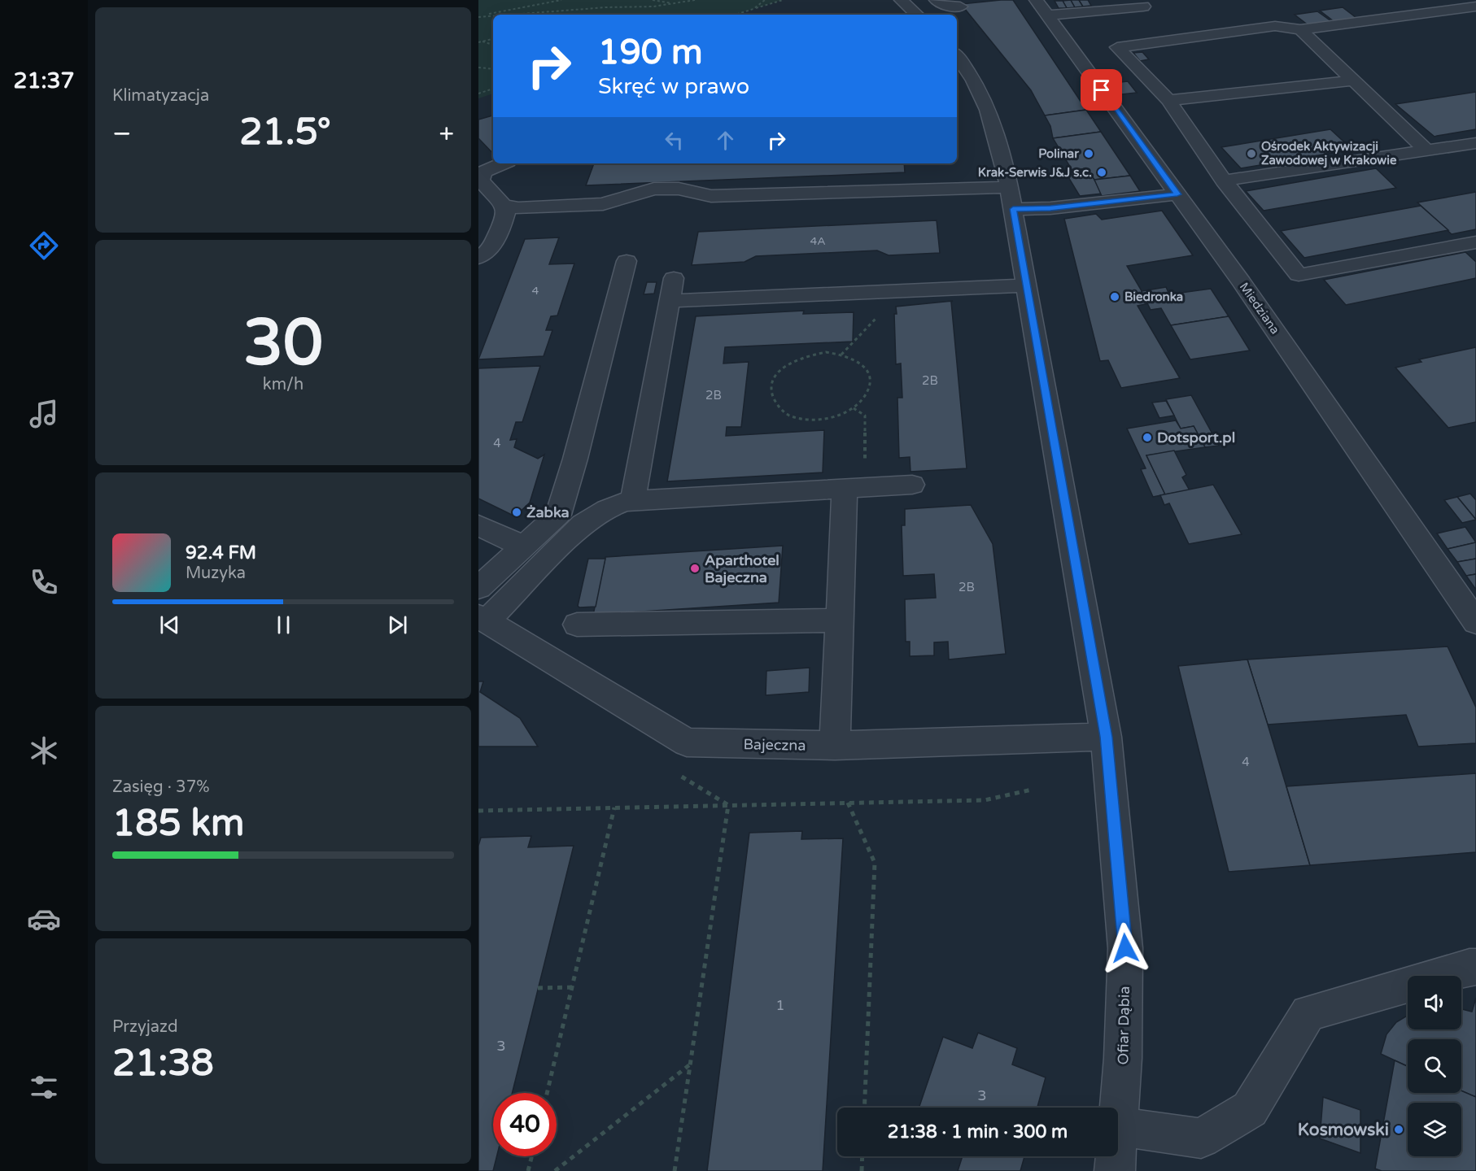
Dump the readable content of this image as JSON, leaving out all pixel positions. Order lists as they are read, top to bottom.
{
  "streets": {
    "street": ["Miedziana", "Bajeczna", "Ofiar Dąbia"]
  },
  "crossings": [
    ["Bajeczna", "Ofiar Dąbia"]
  ],
  "places": [
    "Polinar",
    "Ośrodek Aktywizacji Zawodowej w Krakowie",
    "Krak-Serwis J&J s.c.",
    "Biedronka",
    "Dotsport.pl",
    "Żabka",
    "Aparthotel Bajeczna",
    "Kosmowski"
  ],
  "house_numbers": [
    "4A",
    "4",
    "2B",
    "2B",
    "4",
    "2B",
    "4",
    "1",
    "3",
    "3"
  ],
  "page": {
    "tabs": "21:37",
    "tile": [
      "Klimatyzacja",
      ["30", "km/h"],
      ["Zasięg · 37%", "185 km"],
      ["Przyjazd", "21:38"]
    ],
    "turn": ["190 m", "Skręć w prawo"],
    "heat": ["−", "21.5°", "+"],
    "song": ["92.4 FM", "Muzyka"],
    "limit": "40",
    "trip": "21:38 · 1 min · 300 m"
  }
}
